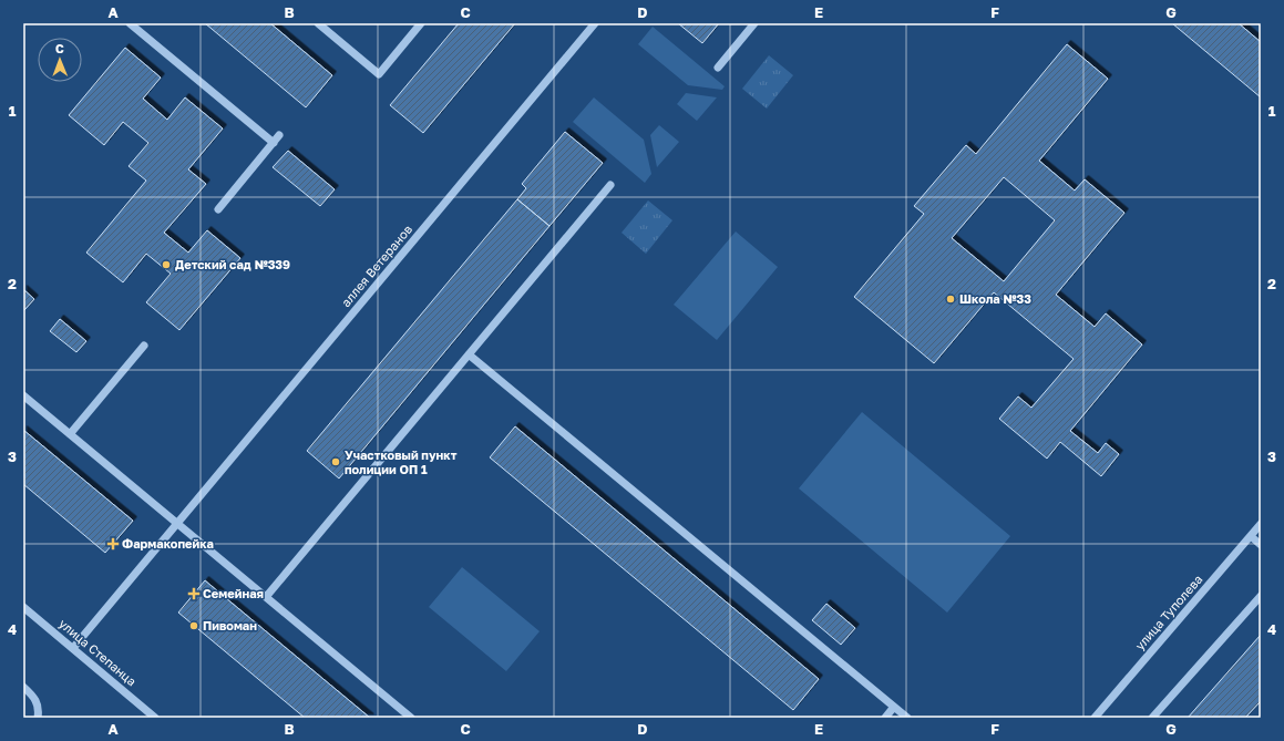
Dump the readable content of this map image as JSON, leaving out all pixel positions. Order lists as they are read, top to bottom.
{
  "streets": {
    "street": ["аллея Ветеранов", "улица Туполева", "улица Степанца"]
  },
  "crossings": [
    ["аллея Ветеранов", "улица Степанца"]
  ],
  "places": {
    "other": [
      "Детский сад №339",
      "Школа №33",
      "Участковый пункт полиции ОП 1",
      "Пивоман"
    ],
    "health": ["Фармакопейка", "Семейная"]
  },
  "north": "top",
  "grid": {
    "columns": [
      "A",
      "B",
      "C",
      "D",
      "E",
      "F",
      "G"
    ],
    "rows": [
      "1",
      "2",
      "3",
      "4"
    ]
  }
}
